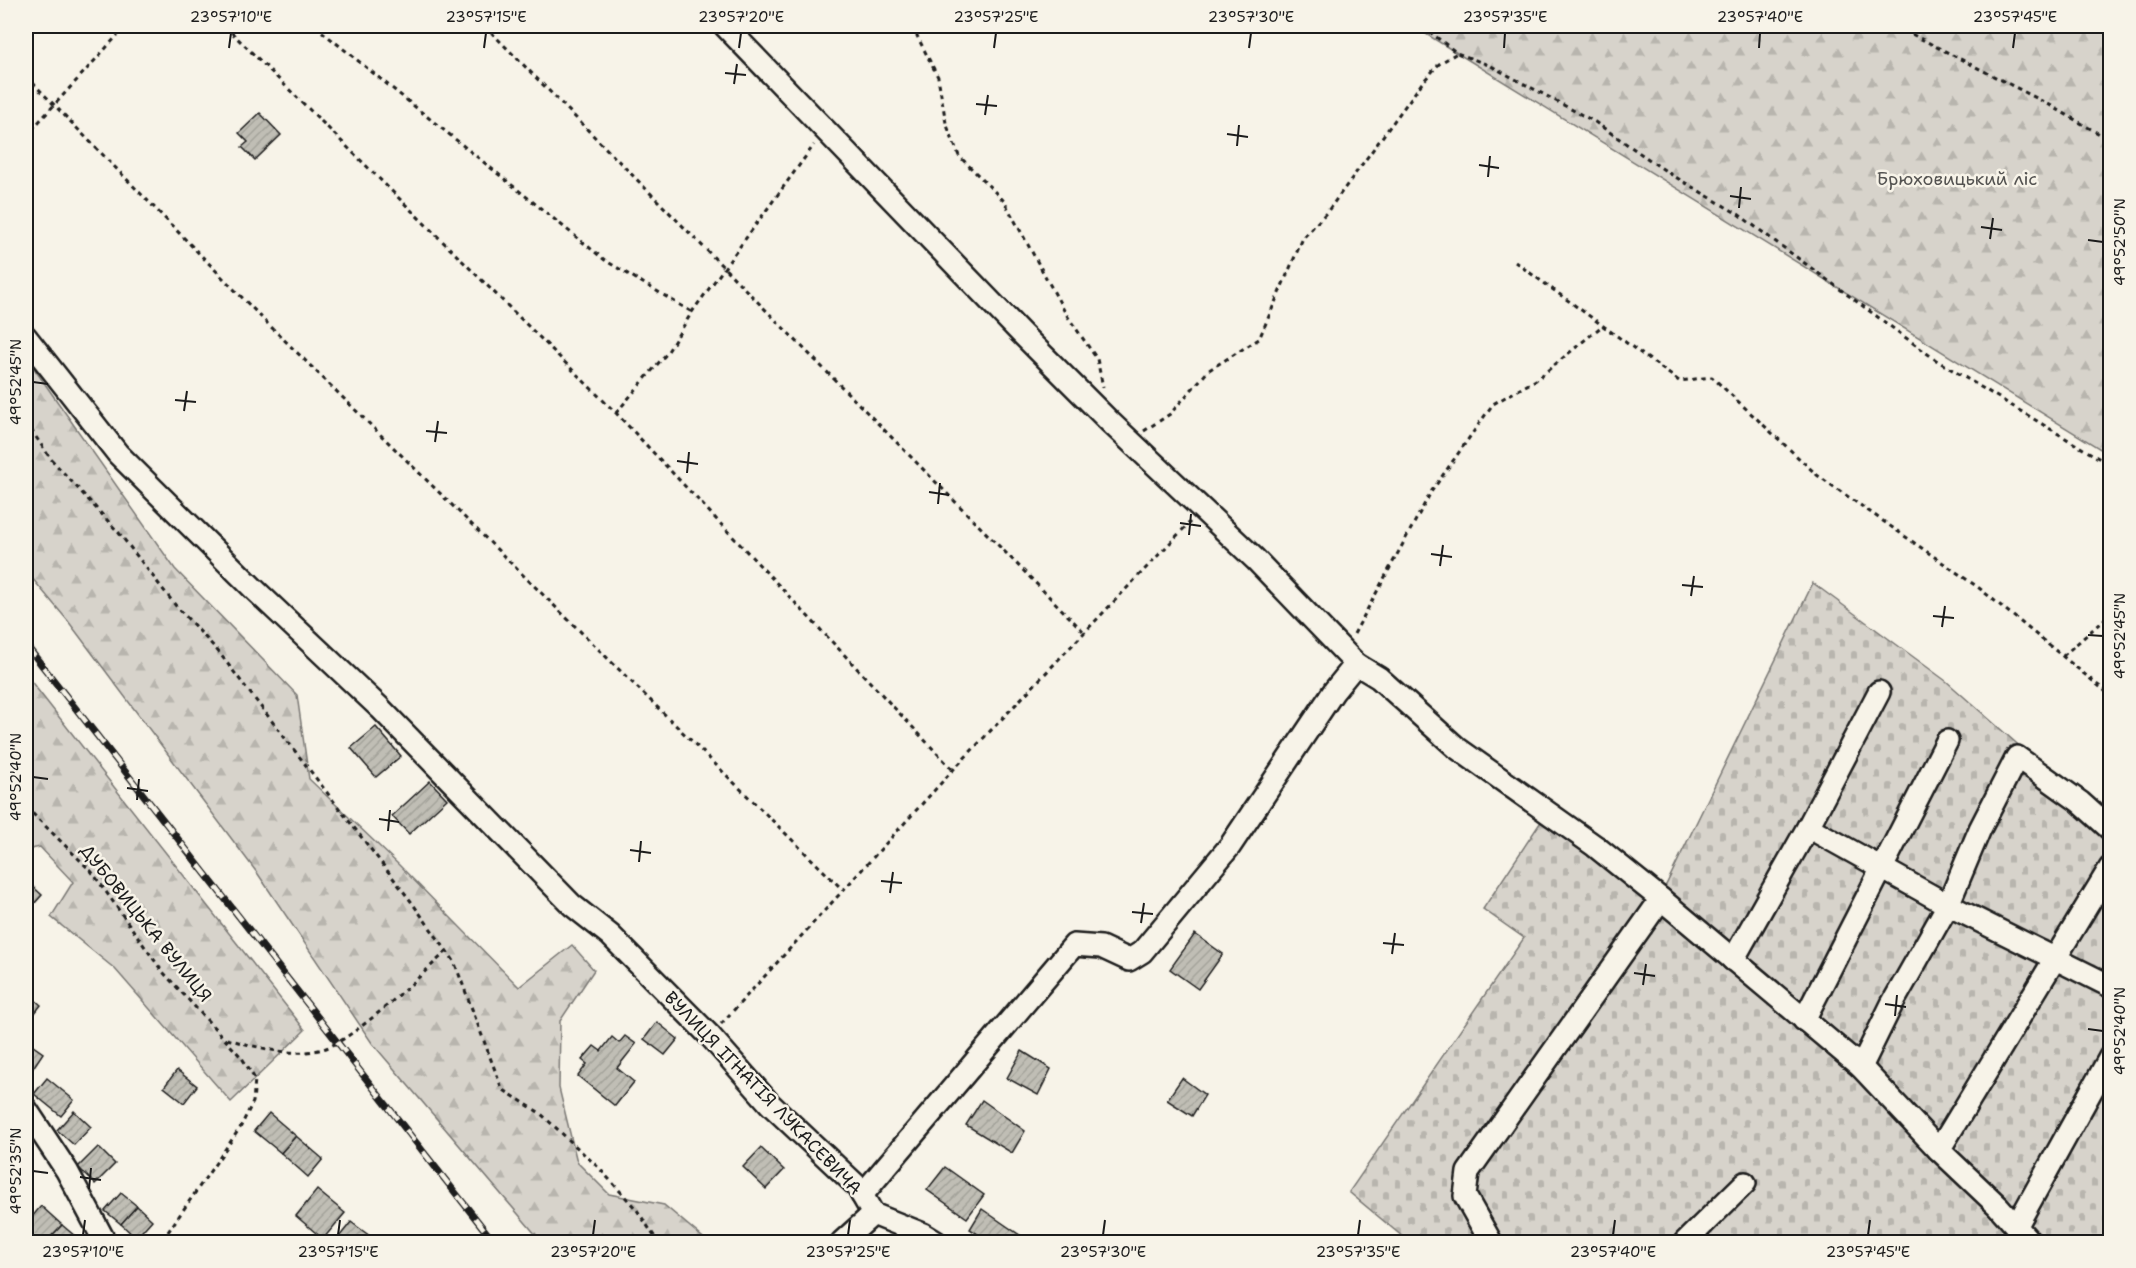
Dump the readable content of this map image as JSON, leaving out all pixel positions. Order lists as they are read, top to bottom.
{
  "streets": {
    "street": ["ВУЛИЦЯ ІГНАТІЯ ЛУКАСЕВИЧА"],
    "path": ["ДУБОВИЦЬКА ВУЛИЦЯ"]
  },
  "parks": ["Брюховицький ліс"],
  "coordinates": [
    "23°57'10\"E",
    "23°57'15\"E",
    "23°57'20\"E",
    "23°57'25\"E",
    "23°57'30\"E",
    "23°57'35\"E",
    "23°57'40\"E",
    "23°57'45\"E",
    "49°52'50\"N",
    "49°52'45\"N",
    "49°52'40\"N",
    "49°52'35\"N"
  ]
}
